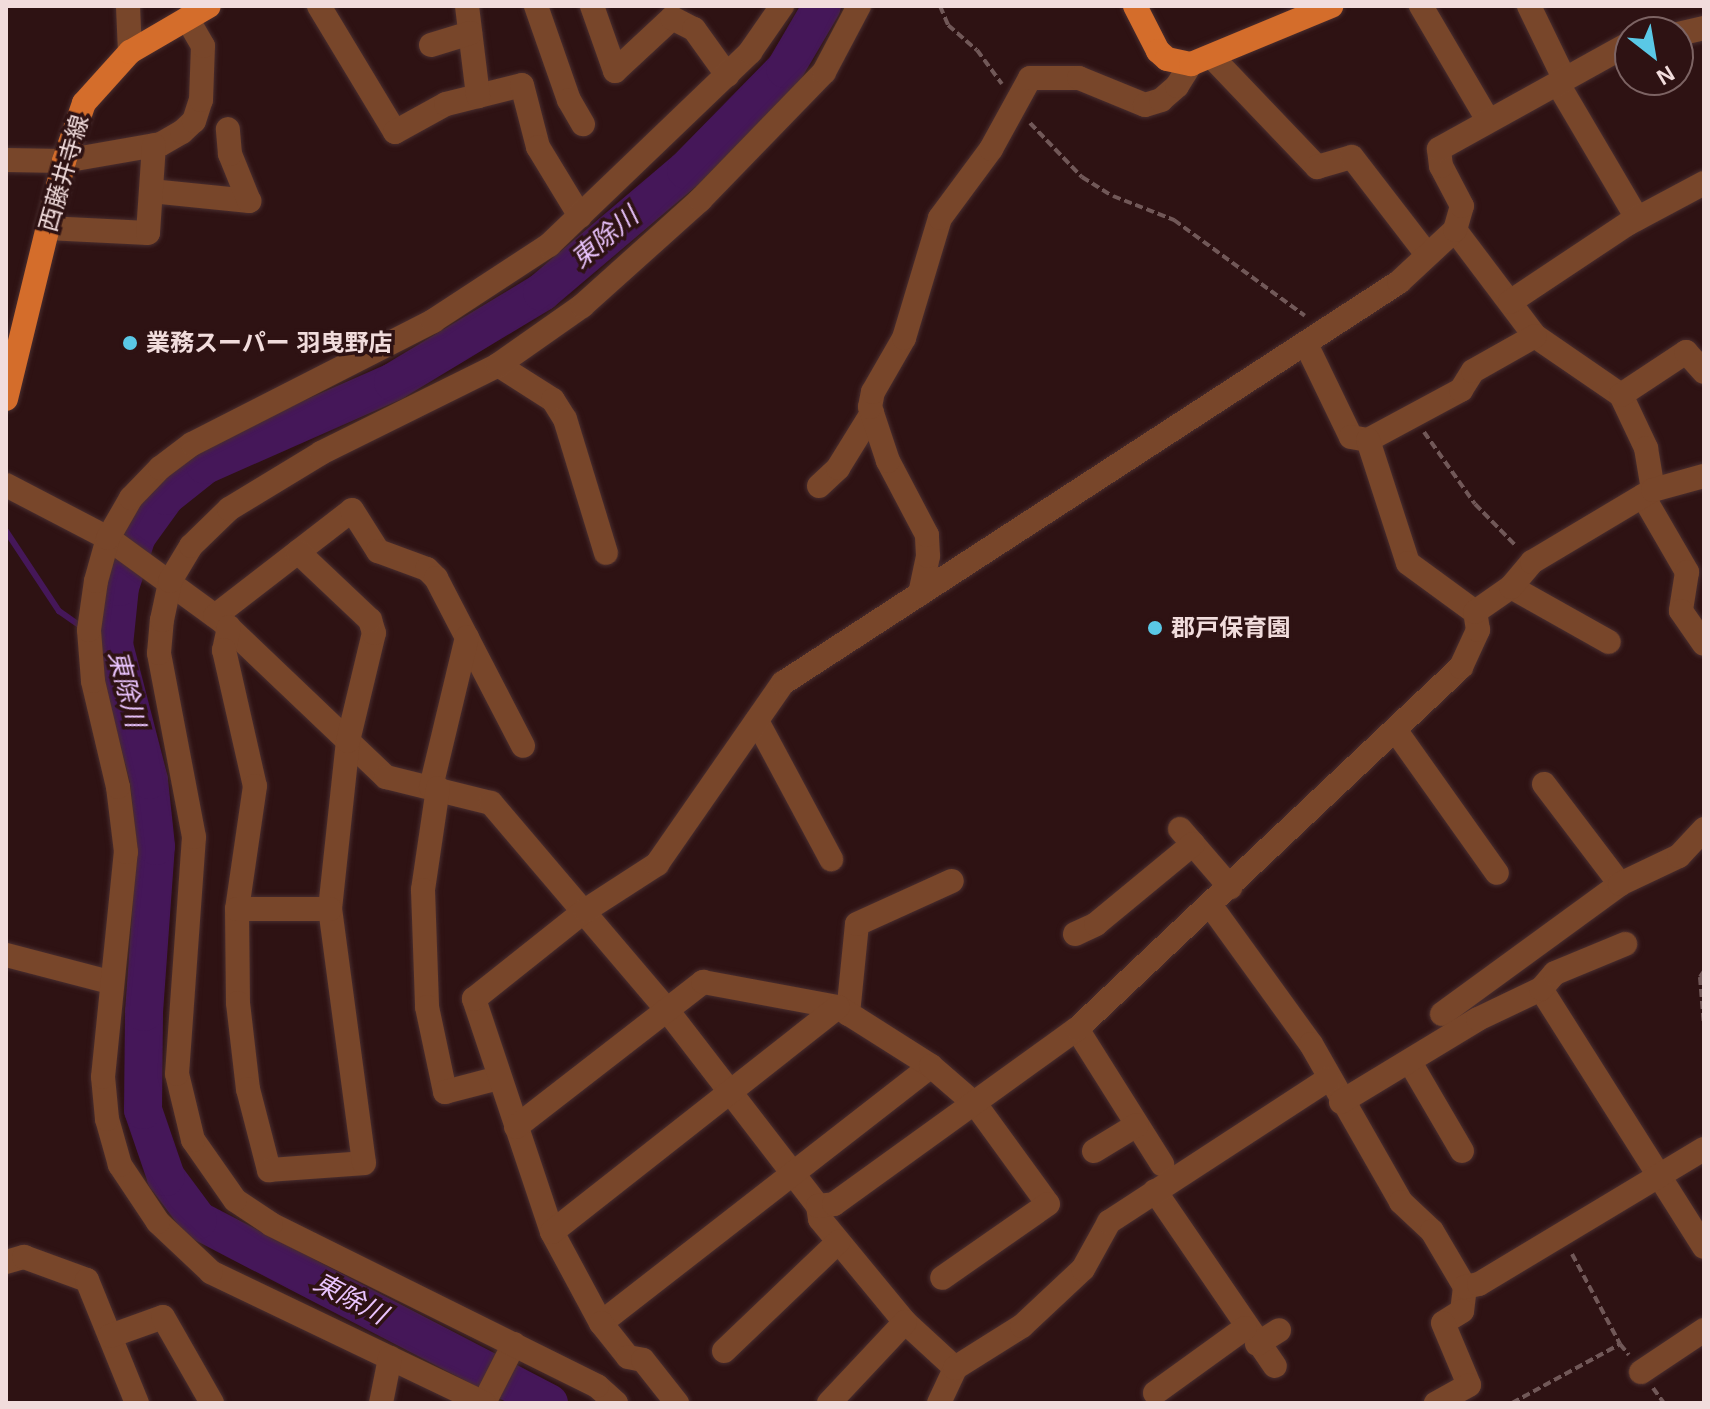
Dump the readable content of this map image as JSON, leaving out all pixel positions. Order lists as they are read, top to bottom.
{
  "streets": {
    "main road": ["西藤井寺線"]
  },
  "water": ["東除川"],
  "places": ["業務スーパー 羽曳野店", "郡戸保育園"],
  "north": "bottom right"
}
